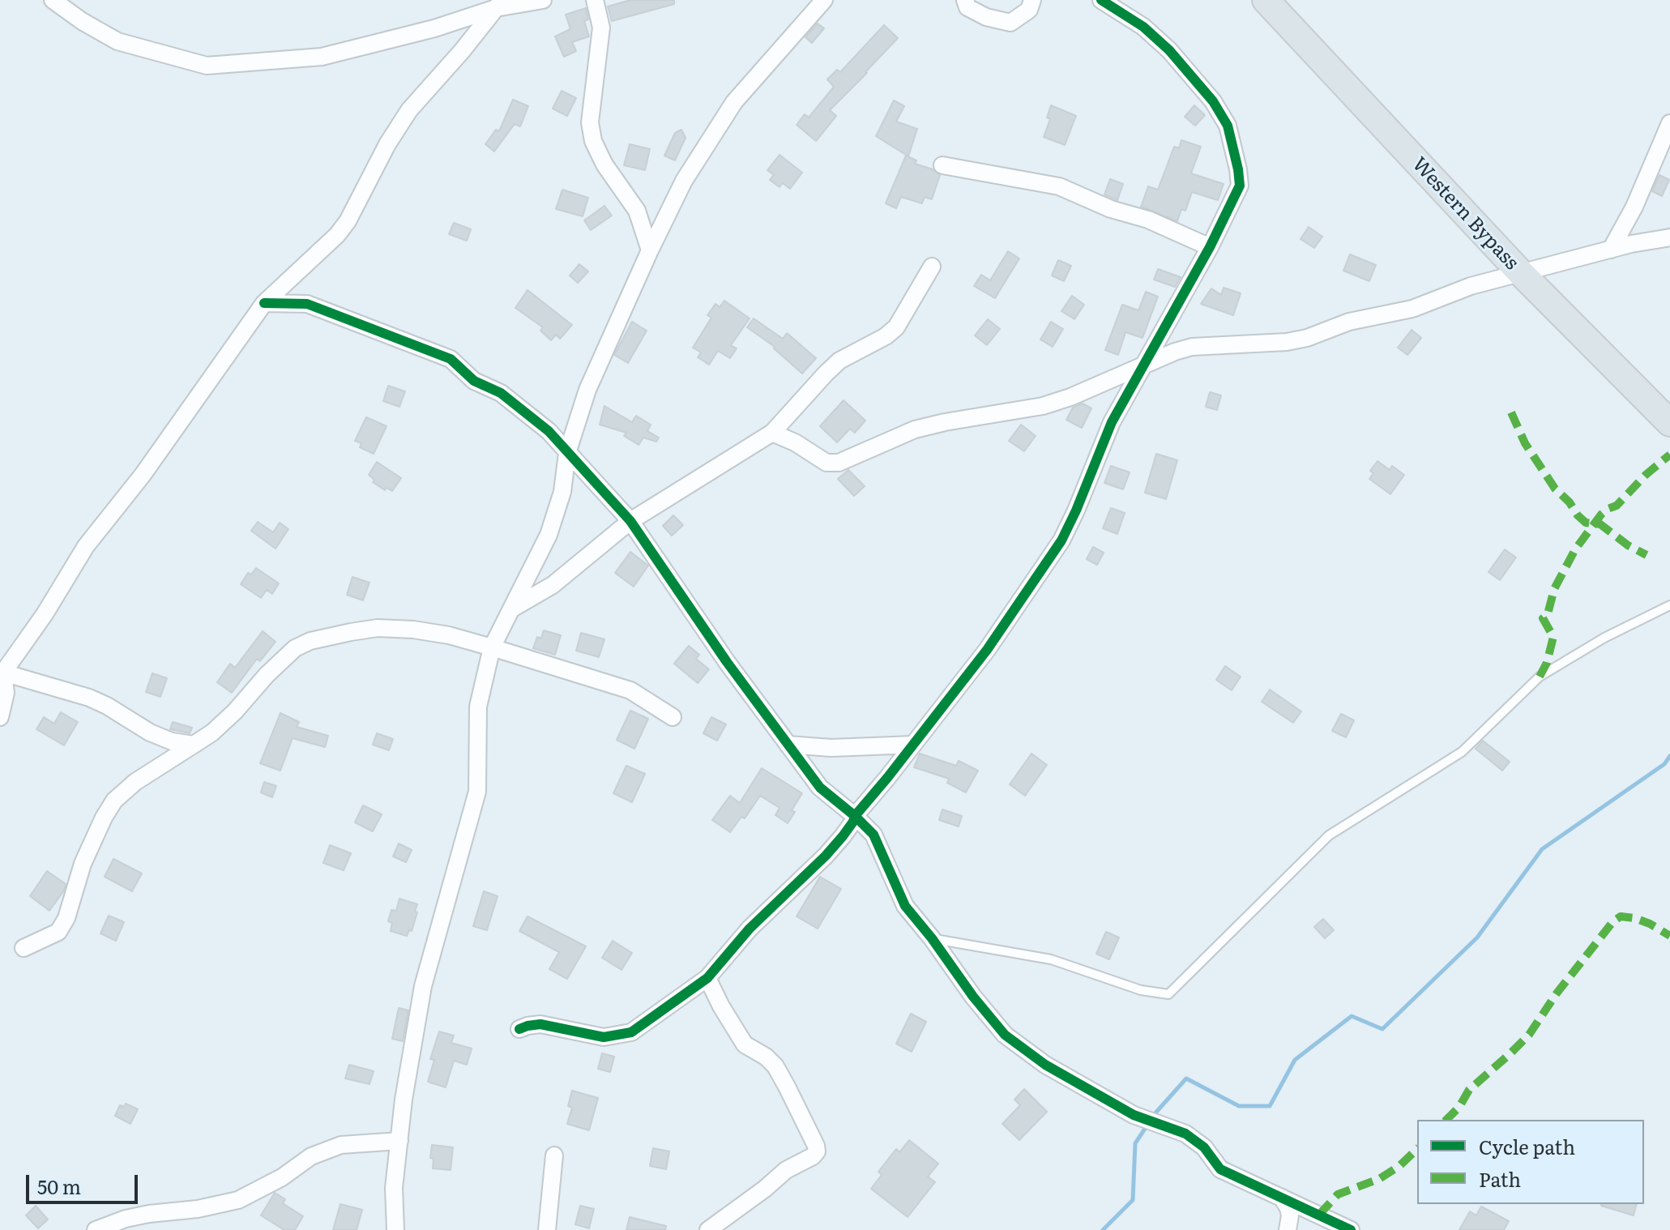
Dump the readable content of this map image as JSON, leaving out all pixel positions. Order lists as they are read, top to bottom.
{
  "streets": {
    "main road": ["Western Bypass"]
  },
  "legend": ["Cycle path", "Path"],
  "scale_bar": "50 m"
}
